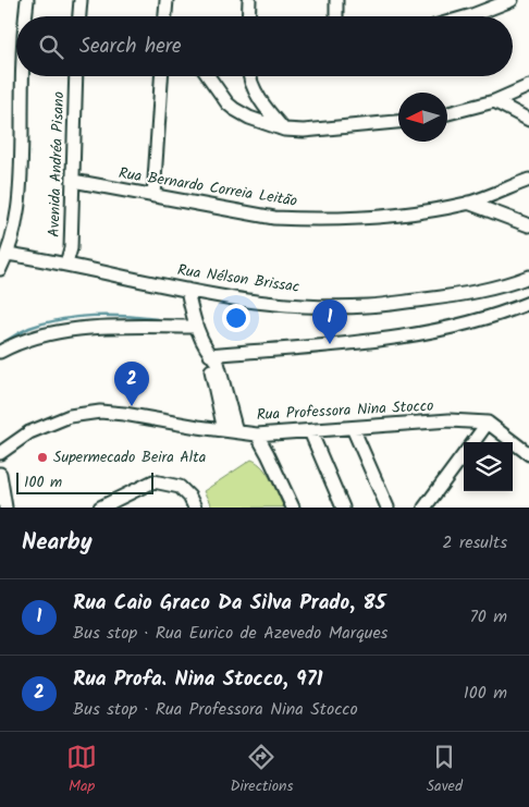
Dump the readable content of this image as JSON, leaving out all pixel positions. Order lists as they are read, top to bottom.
{
  "streets": {
    "street": [
      "Avenida Andréa Pisano",
      "Rua Bernardo Correia Leitão",
      "Rua Nélson Brissac",
      "Rua Professora Nina Stocco"
    ]
  },
  "crossings": [
    ["Avenida Andréa Pisano", "Rua Bernardo Correia Leitão"],
    ["Avenida Andréa Pisano", "Rua Nélson Brissac"]
  ],
  "places": ["Supermecado Beira Alta"],
  "scale_bar": "100 m",
  "north": "left",
  "page": {
    "search": "Search here",
    "pins": ["1", "2"],
    "scale": "100 m",
    "heading": ["Nearby", "2 results"],
    "list": [
      {
        "mark": "1",
        "name": "Rua Caio Graco Da Silva Prado, 85",
        "note": "Bus stop · Rua Eurico de Azevedo Marques",
        "value": "70 m"
      },
      {
        "mark": "2",
        "name": "Rua Profa. Nina Stocco, 971",
        "note": "Bus stop · Rua Professora Nina Stocco",
        "value": "100 m"
      }
    ],
    "nav": ["Map", "Directions", "Saved"]
  }
}
